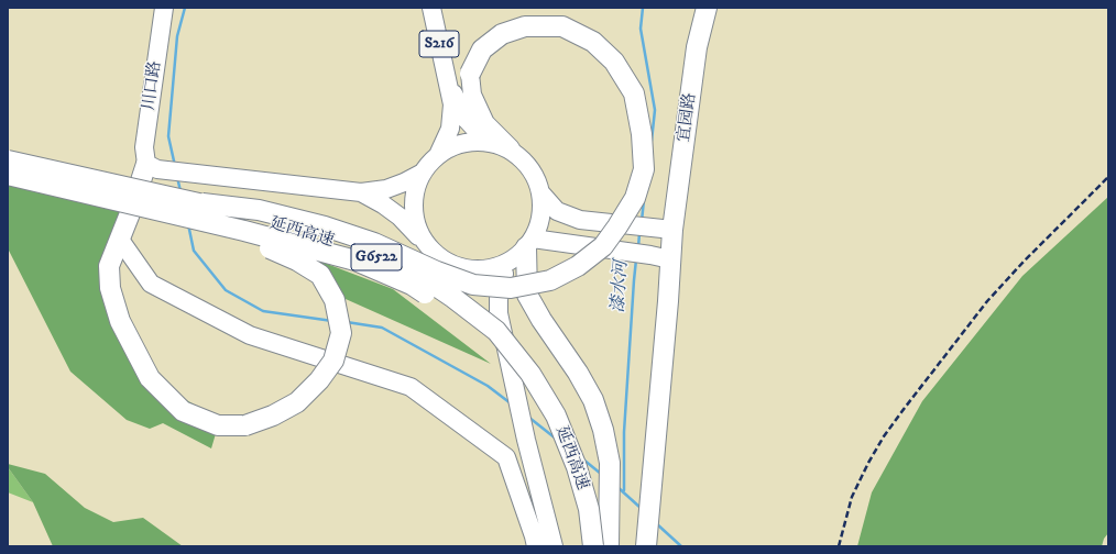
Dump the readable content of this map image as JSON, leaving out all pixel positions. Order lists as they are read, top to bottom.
{
  "streets": {
    "highway": ["宜园路", "延西高速", "G6522"],
    "main road": ["S216", "川口路"]
  },
  "water": ["漆水河"]
}
